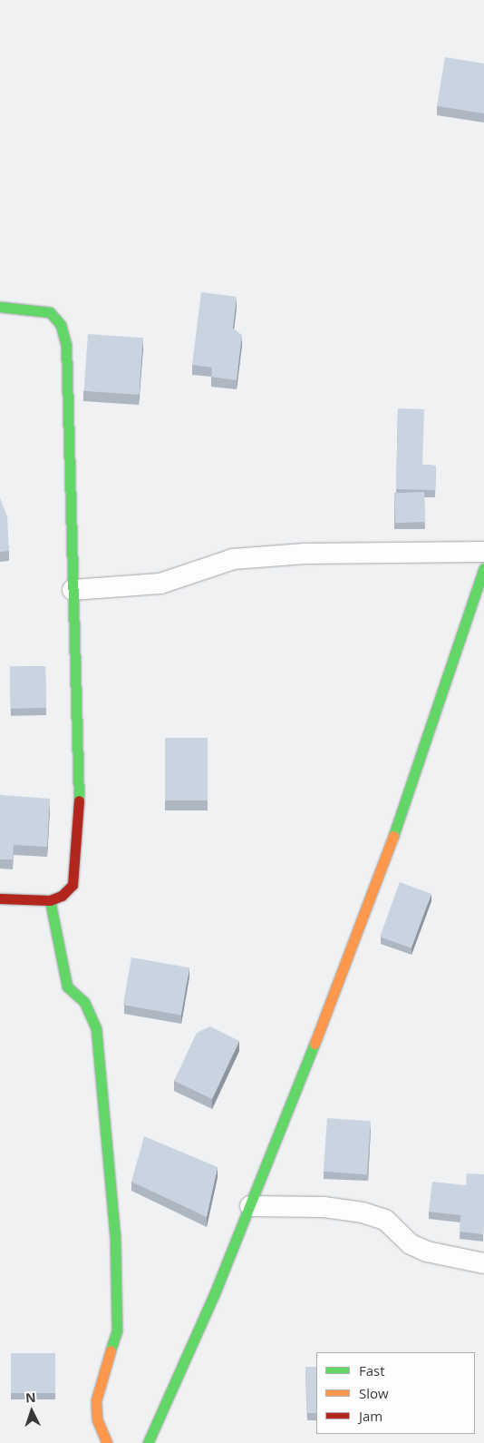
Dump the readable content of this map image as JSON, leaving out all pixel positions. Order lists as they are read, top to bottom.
{
  "legend": ["Fast", "Slow", "Jam"],
  "north": "top"
}
